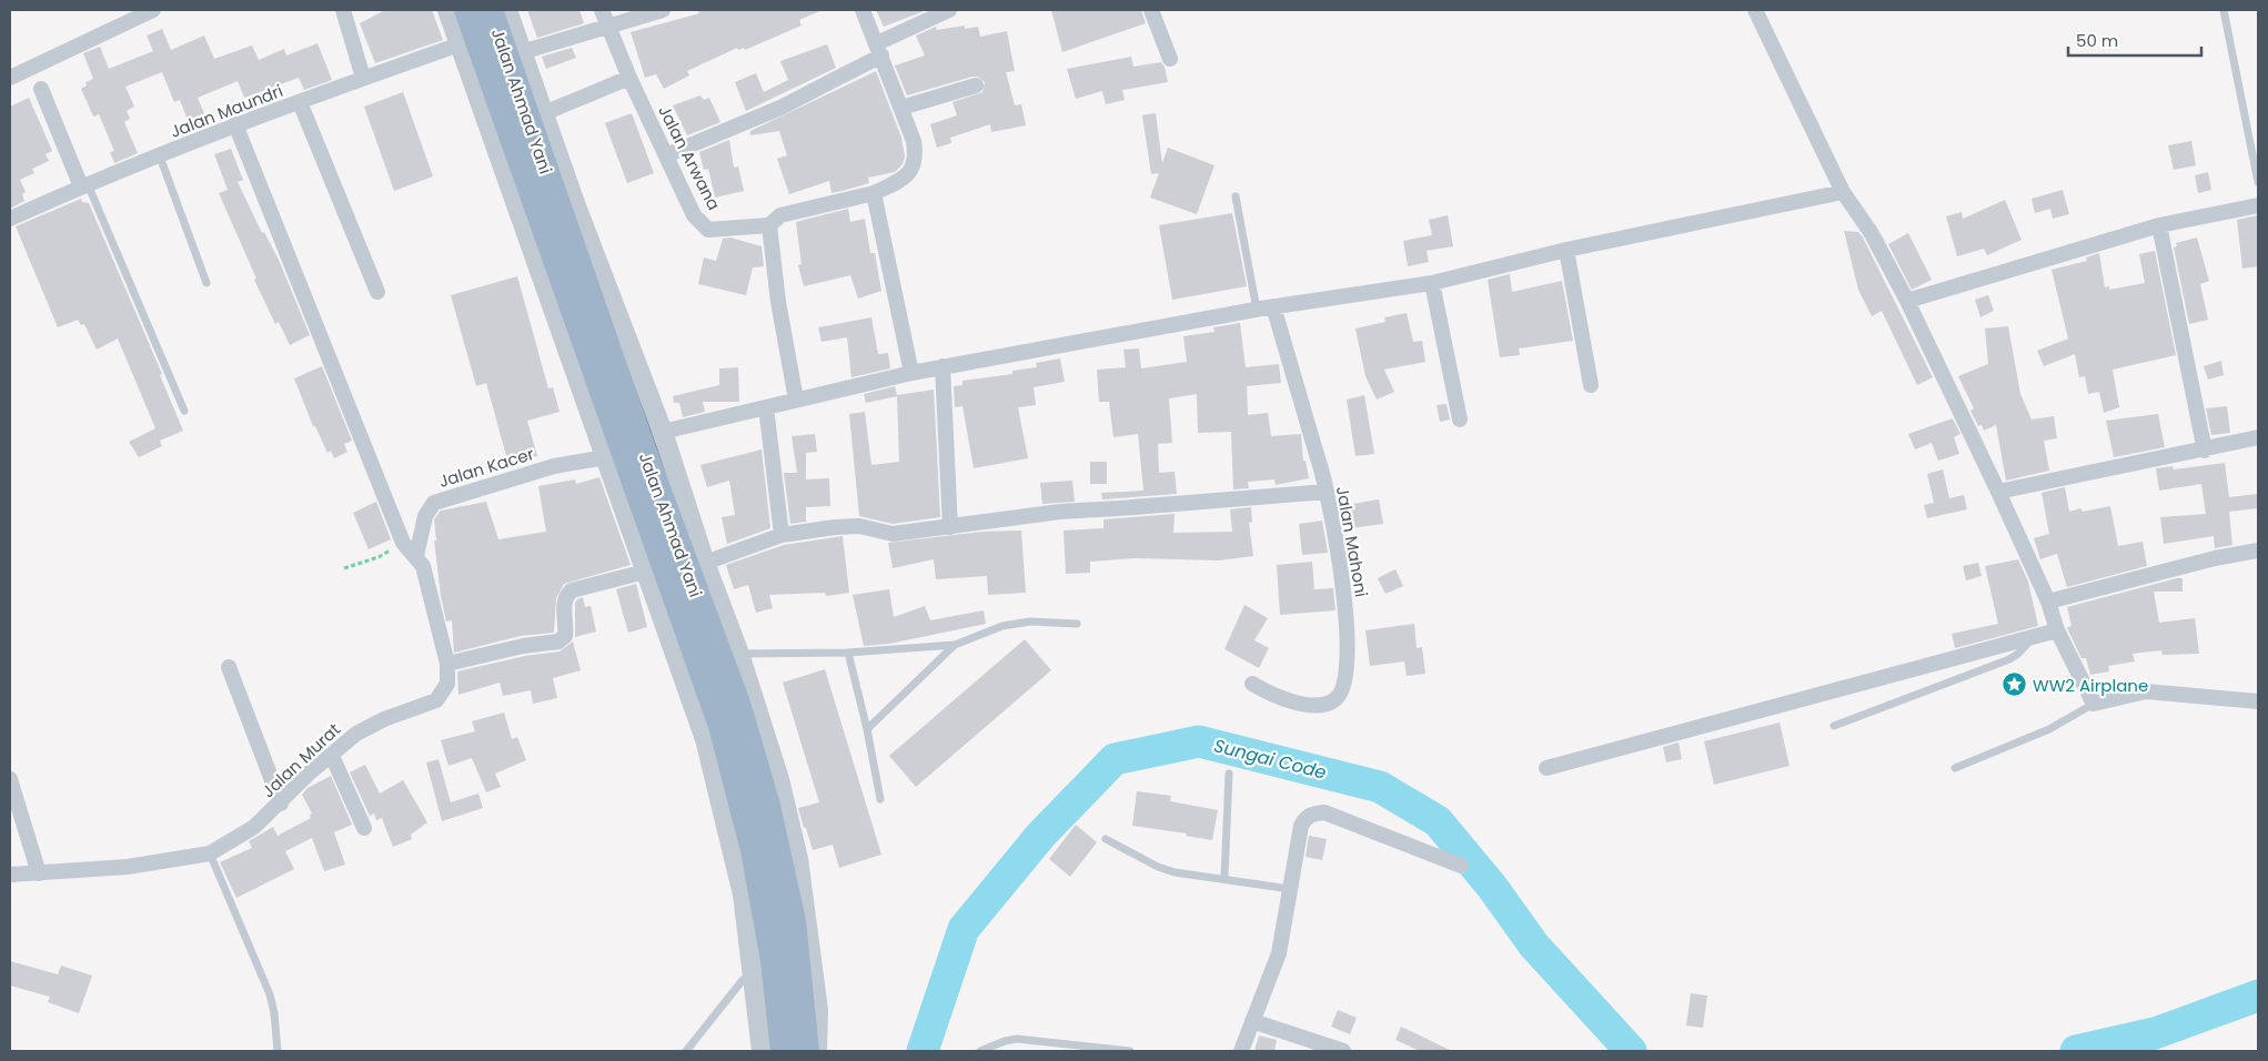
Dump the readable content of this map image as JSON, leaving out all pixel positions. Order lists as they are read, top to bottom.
{
  "streets": {
    "highway": ["Jalan Ahmad Yani"],
    "street": [
      "Jalan Maundri",
      "Jalan Arwana",
      "Jalan Kacer",
      "Jalan Mahoni",
      "Jalan Murat"
    ]
  },
  "crossings": [
    ["Jalan Ahmad Yani", "Jalan Kacer"]
  ],
  "water": ["Sungai Code"],
  "places": {
    "place": ["WW2 Airplane"]
  },
  "scale_bar": "50 m"
}
